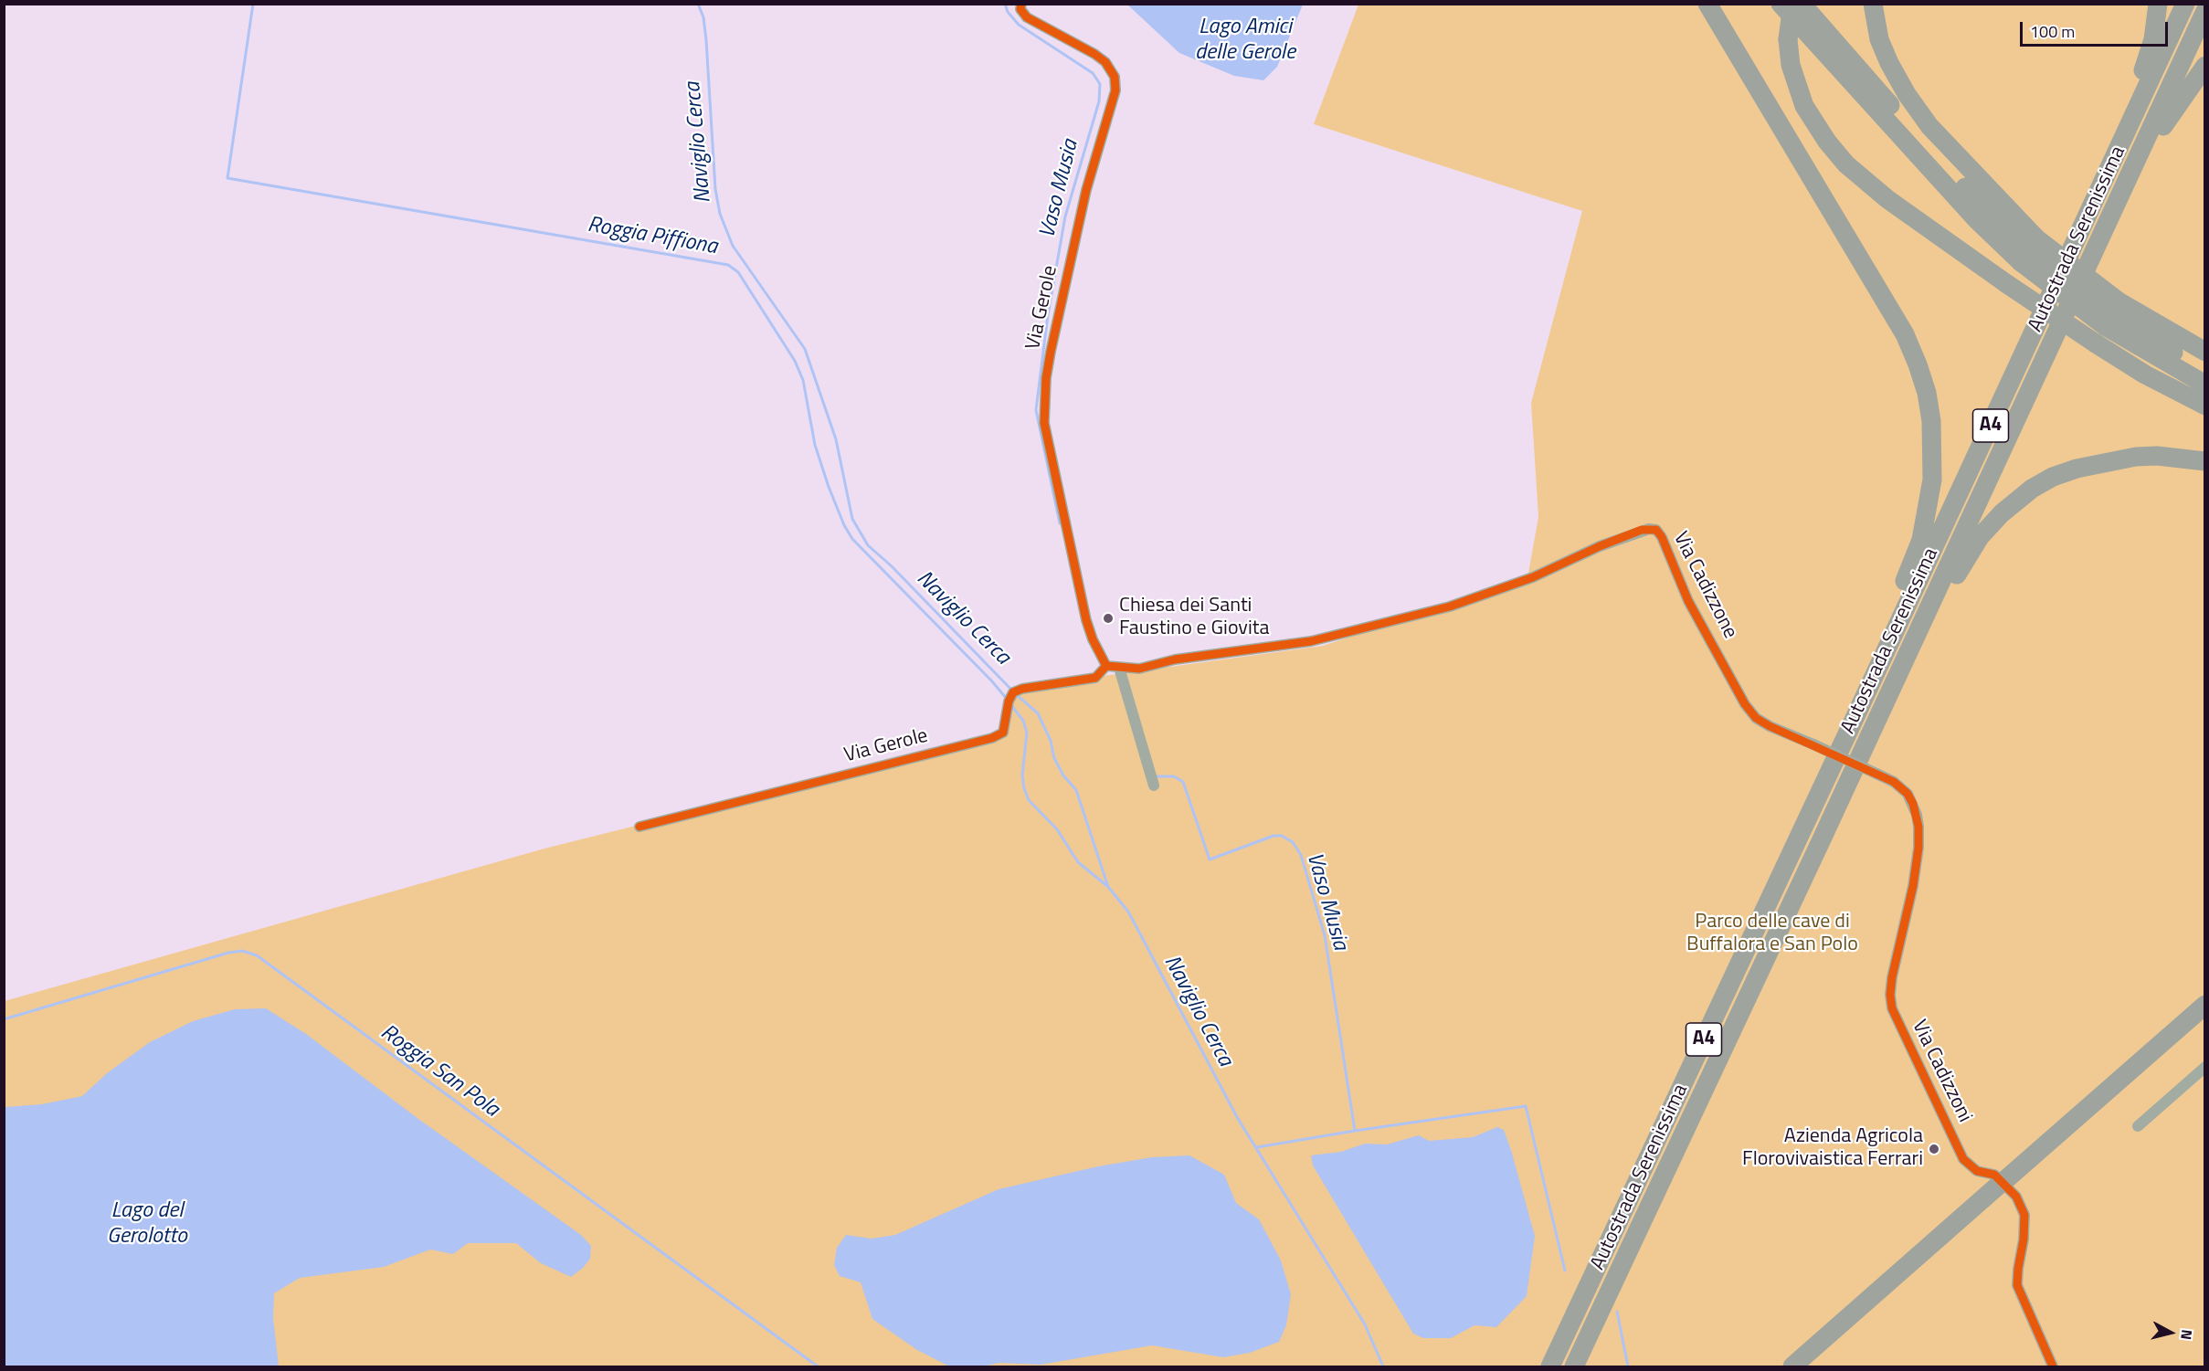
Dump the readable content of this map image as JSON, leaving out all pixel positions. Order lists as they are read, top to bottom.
{
  "streets": {
    "highway": ["Autostrada Serenissima", "A4"],
    "street": ["Via Gerole", "Via Cadizzone", "Via Cadizzoni"]
  },
  "crossings": [
    ["Via Cadizzone", "Via Cadizzoni"]
  ],
  "water": [
    "Lago Amici delle Gerole",
    "Naviglio Cerca",
    "Vaso Musia",
    "Roggia Piffiona",
    "Roggia San Pola",
    "Lago del Gerolotto"
  ],
  "parks": ["Parco delle cave di Buffalora e San Polo"],
  "places": ["Chiesa dei Santi Faustino e Giovita", "Azienda Agricola Florovivaistica Ferrari"],
  "scale_bar": "100 m",
  "north": "right"
}
